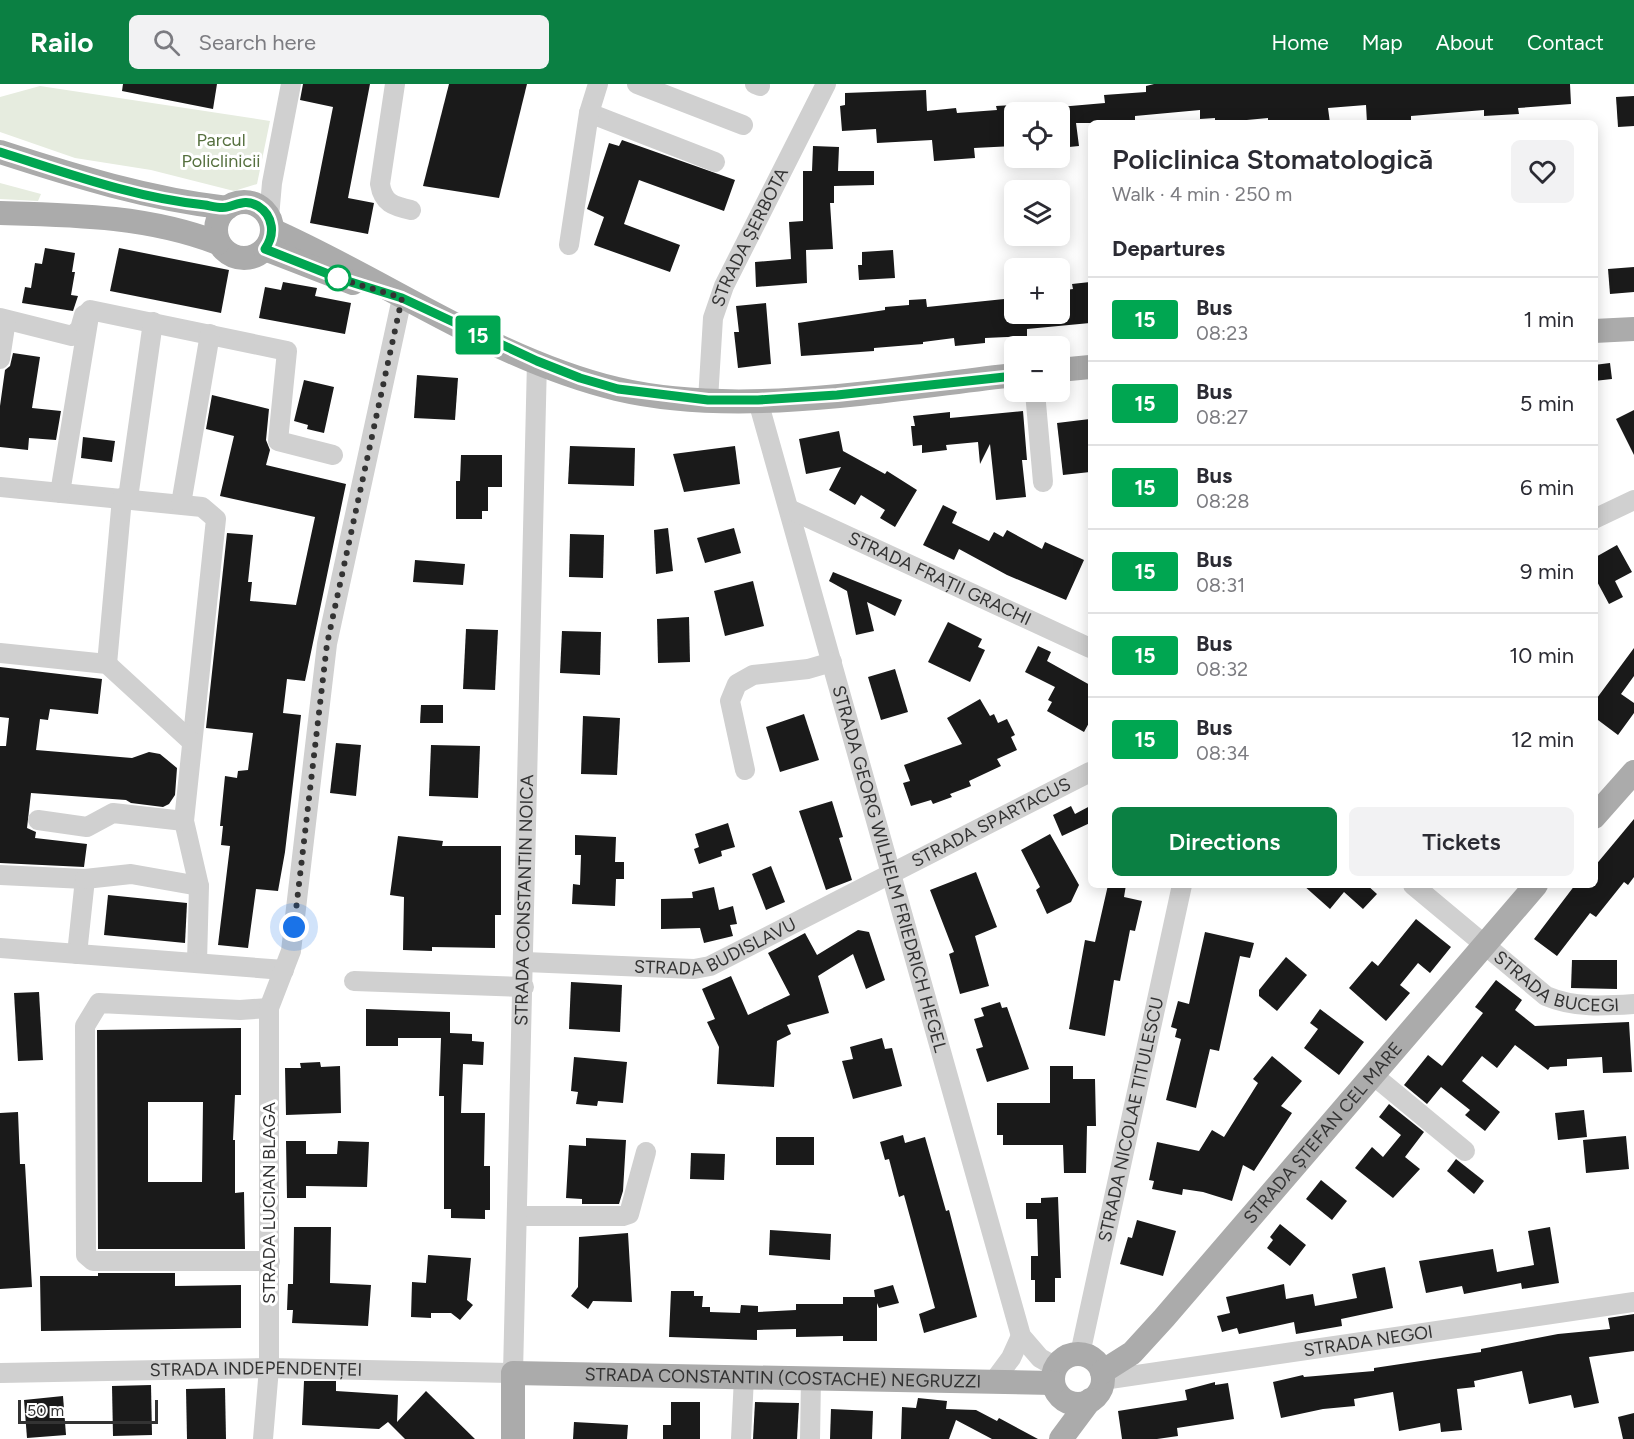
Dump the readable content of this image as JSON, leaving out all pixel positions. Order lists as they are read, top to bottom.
{
  "streets": {
    "main road": ["STRADA CONSTANTIN NOICA", "STRADA ȘTEFAN CEL MARE", "STRADA CONSTANTIN (COSTACHE) NEGRUZZI"],
    "street": [
      "STRADA ȘERBOTA",
      "STRADA FRAȚII GRACHI",
      "STRADA SPARTACUS",
      "STRADA GEORG WILHELM FRIEDRICH HEGEL",
      "STRADA BUDISLAVU",
      "STRADA BUCEGI",
      "STRADA NICOLAE TITULESCU",
      "STRADA LUCIAN BLAGA",
      "STRADA NEGOI",
      "STRADA INDEPENDENȚEI"
    ]
  },
  "crossings": [
    ["STRADA FRAȚII GRACHI", "STRADA GEORG WILHELM FRIEDRICH HEGEL"],
    ["STRADA SPARTACUS", "STRADA GEORG WILHELM FRIEDRICH HEGEL"],
    ["STRADA SPARTACUS", "STRADA BUDISLAVU"],
    ["STRADA GEORG WILHELM FRIEDRICH HEGEL", "STRADA BUDISLAVU"],
    ["STRADA GEORG WILHELM FRIEDRICH HEGEL", "STRADA NICOLAE TITULESCU"],
    ["STRADA GEORG WILHELM FRIEDRICH HEGEL", "STRADA ȘTEFAN CEL MARE"],
    ["STRADA GEORG WILHELM FRIEDRICH HEGEL", "STRADA NEGOI"],
    ["STRADA GEORG WILHELM FRIEDRICH HEGEL", "STRADA CONSTANTIN (COSTACHE) NEGRUZZI"],
    ["STRADA CONSTANTIN NOICA", "STRADA BUDISLAVU"],
    ["STRADA CONSTANTIN NOICA", "STRADA INDEPENDENȚEI"],
    ["STRADA CONSTANTIN NOICA", "STRADA CONSTANTIN (COSTACHE) NEGRUZZI"],
    ["STRADA BUCEGI", "STRADA ȘTEFAN CEL MARE"],
    ["STRADA NICOLAE TITULESCU", "STRADA ȘTEFAN CEL MARE"],
    ["STRADA NICOLAE TITULESCU", "STRADA NEGOI"],
    ["STRADA NICOLAE TITULESCU", "STRADA CONSTANTIN (COSTACHE) NEGRUZZI"],
    ["STRADA ȘTEFAN CEL MARE", "STRADA NEGOI"],
    ["STRADA ȘTEFAN CEL MARE", "STRADA CONSTANTIN (COSTACHE) NEGRUZZI"],
    ["STRADA LUCIAN BLAGA", "STRADA INDEPENDENȚEI"],
    ["STRADA NEGOI", "STRADA CONSTANTIN (COSTACHE) NEGRUZZI"],
    ["STRADA INDEPENDENȚEI", "STRADA CONSTANTIN (COSTACHE) NEGRUZZI"]
  ],
  "parks": ["Parcul Policlinicii"],
  "lines": ["bus line 15"],
  "scale_bar": "50 m",
  "page": {
    "header": "Railo",
    "search": "Search here",
    "nav": [
      "Home",
      "Map",
      "About",
      "Contact"
    ],
    "on_map": "15",
    "map_buttons": ["+", "−"],
    "heading": [
      ["Policlinica Stomatologică", "Walk · 4 min · 250 m"],
      "Departures"
    ],
    "list": [
      {
        "mark": "15",
        "name": "Bus",
        "note": "08:23",
        "value": "1 min"
      },
      {
        "mark": "15",
        "name": "Bus",
        "note": "08:27",
        "value": "5 min"
      },
      {
        "mark": "15",
        "name": "Bus",
        "note": "08:28",
        "value": "6 min"
      },
      {
        "mark": "15",
        "name": "Bus",
        "note": "08:31",
        "value": "9 min"
      },
      {
        "mark": "15",
        "name": "Bus",
        "note": "08:32",
        "value": "10 min"
      },
      {
        "mark": "15",
        "name": "Bus",
        "note": "08:34",
        "value": "12 min"
      }
    ],
    "buttons": ["Directions", "Tickets"],
    "scale": "50 m"
  }
}
